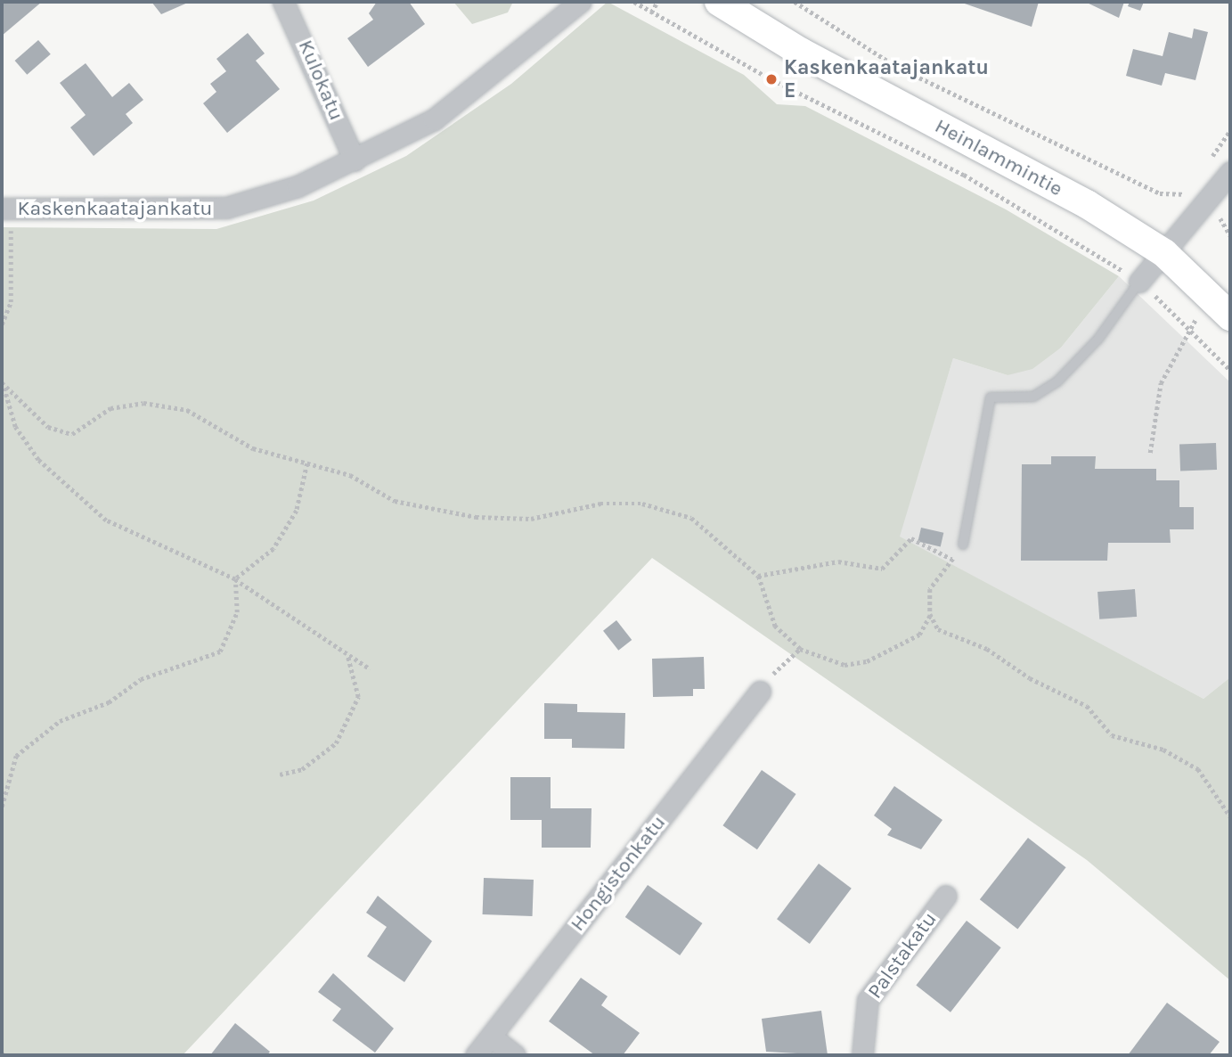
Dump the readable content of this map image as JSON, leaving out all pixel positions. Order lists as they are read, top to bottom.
{
  "streets": {
    "street": [
      "Kulokatu",
      "Heinlammintie",
      "Kaskenkaatajankatu",
      "Hongistonkatu",
      "Palstakatu"
    ]
  },
  "crossings": [
    ["Kulokatu", "Kaskenkaatajankatu"]
  ],
  "places": ["Kaskenkaatajankatu E"]
}
